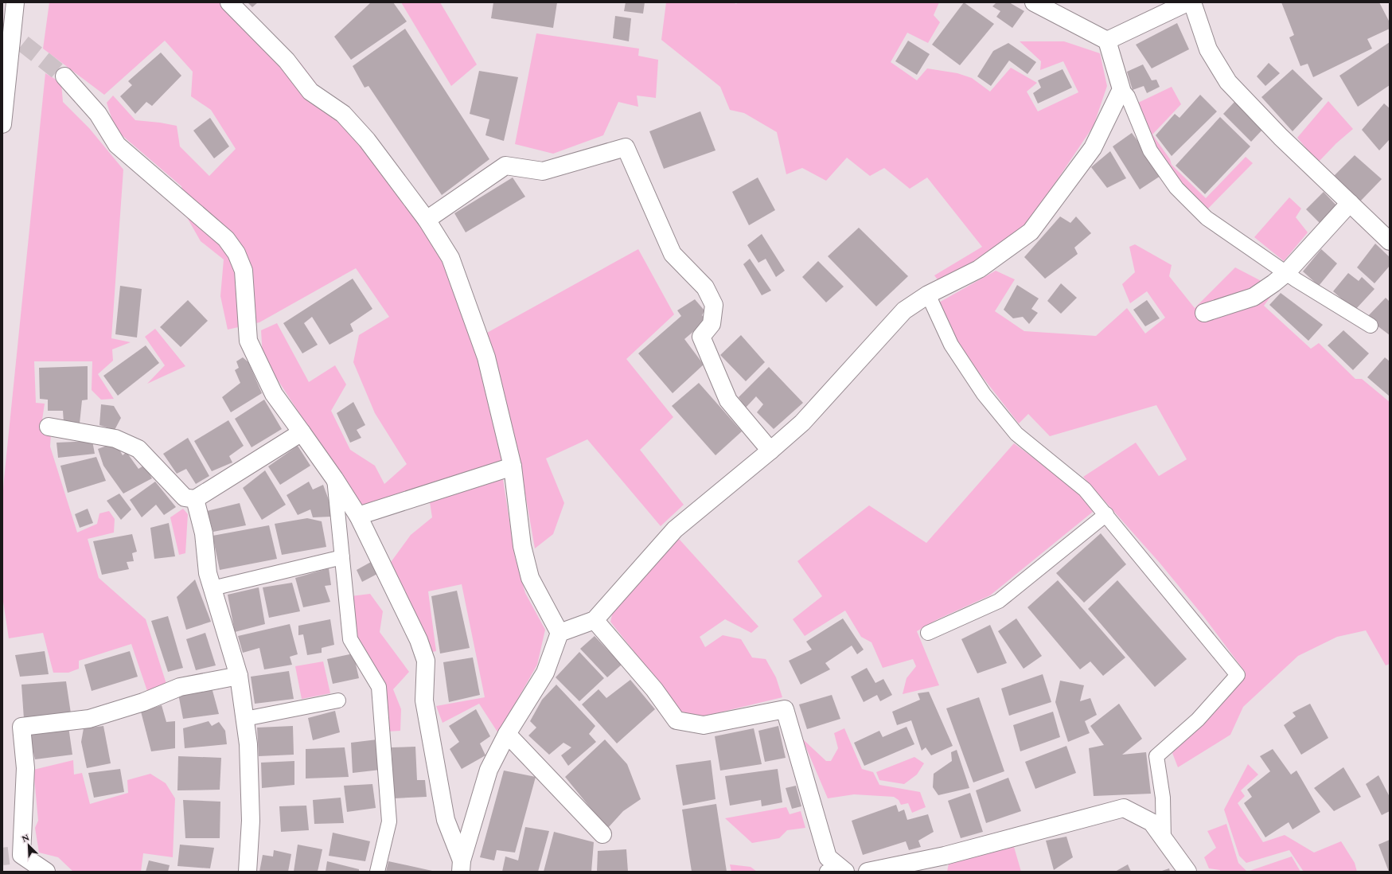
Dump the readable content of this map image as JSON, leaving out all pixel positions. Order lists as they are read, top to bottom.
{
  "north": "top left"
}
